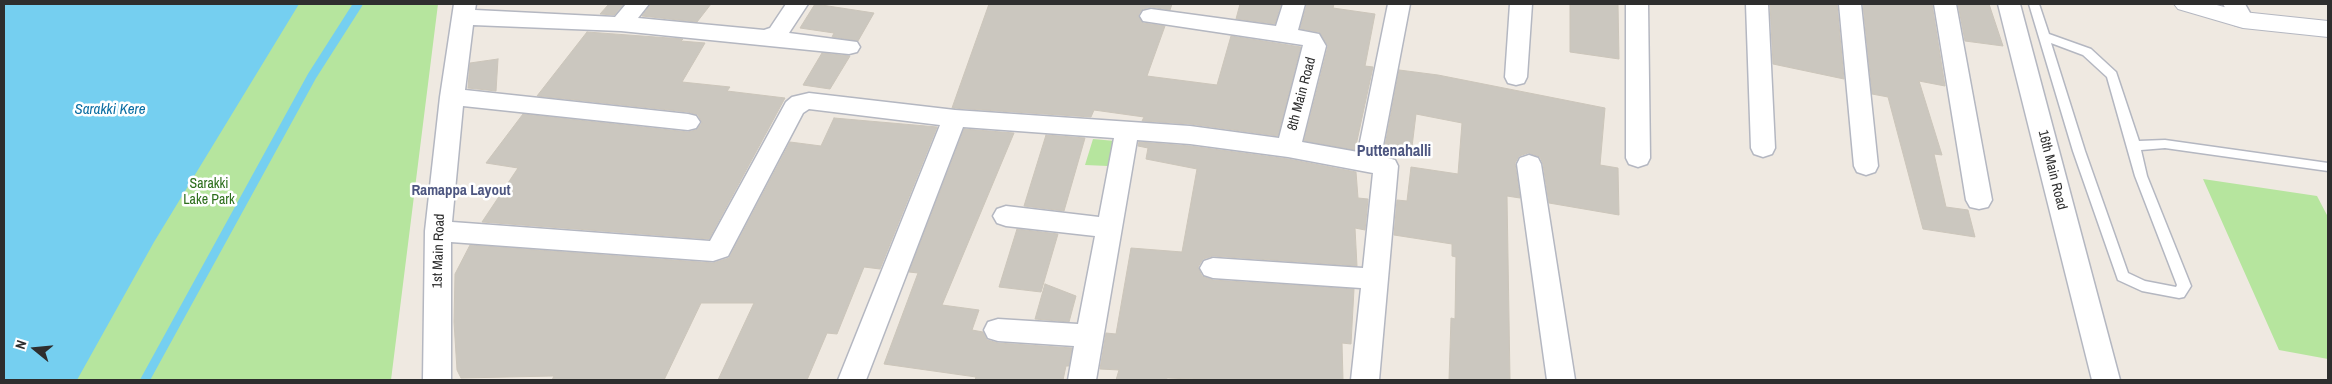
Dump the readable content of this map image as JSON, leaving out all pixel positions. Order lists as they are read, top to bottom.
{
  "streets": {
    "street": ["8th Main Road", "16th Main Road", "1st Main Road"]
  },
  "districts": ["Puttenahalli", "Ramappa Layout"],
  "water": ["Sarakki Kere"],
  "parks": ["Sarakki Lake Park"],
  "north": "left"
}
